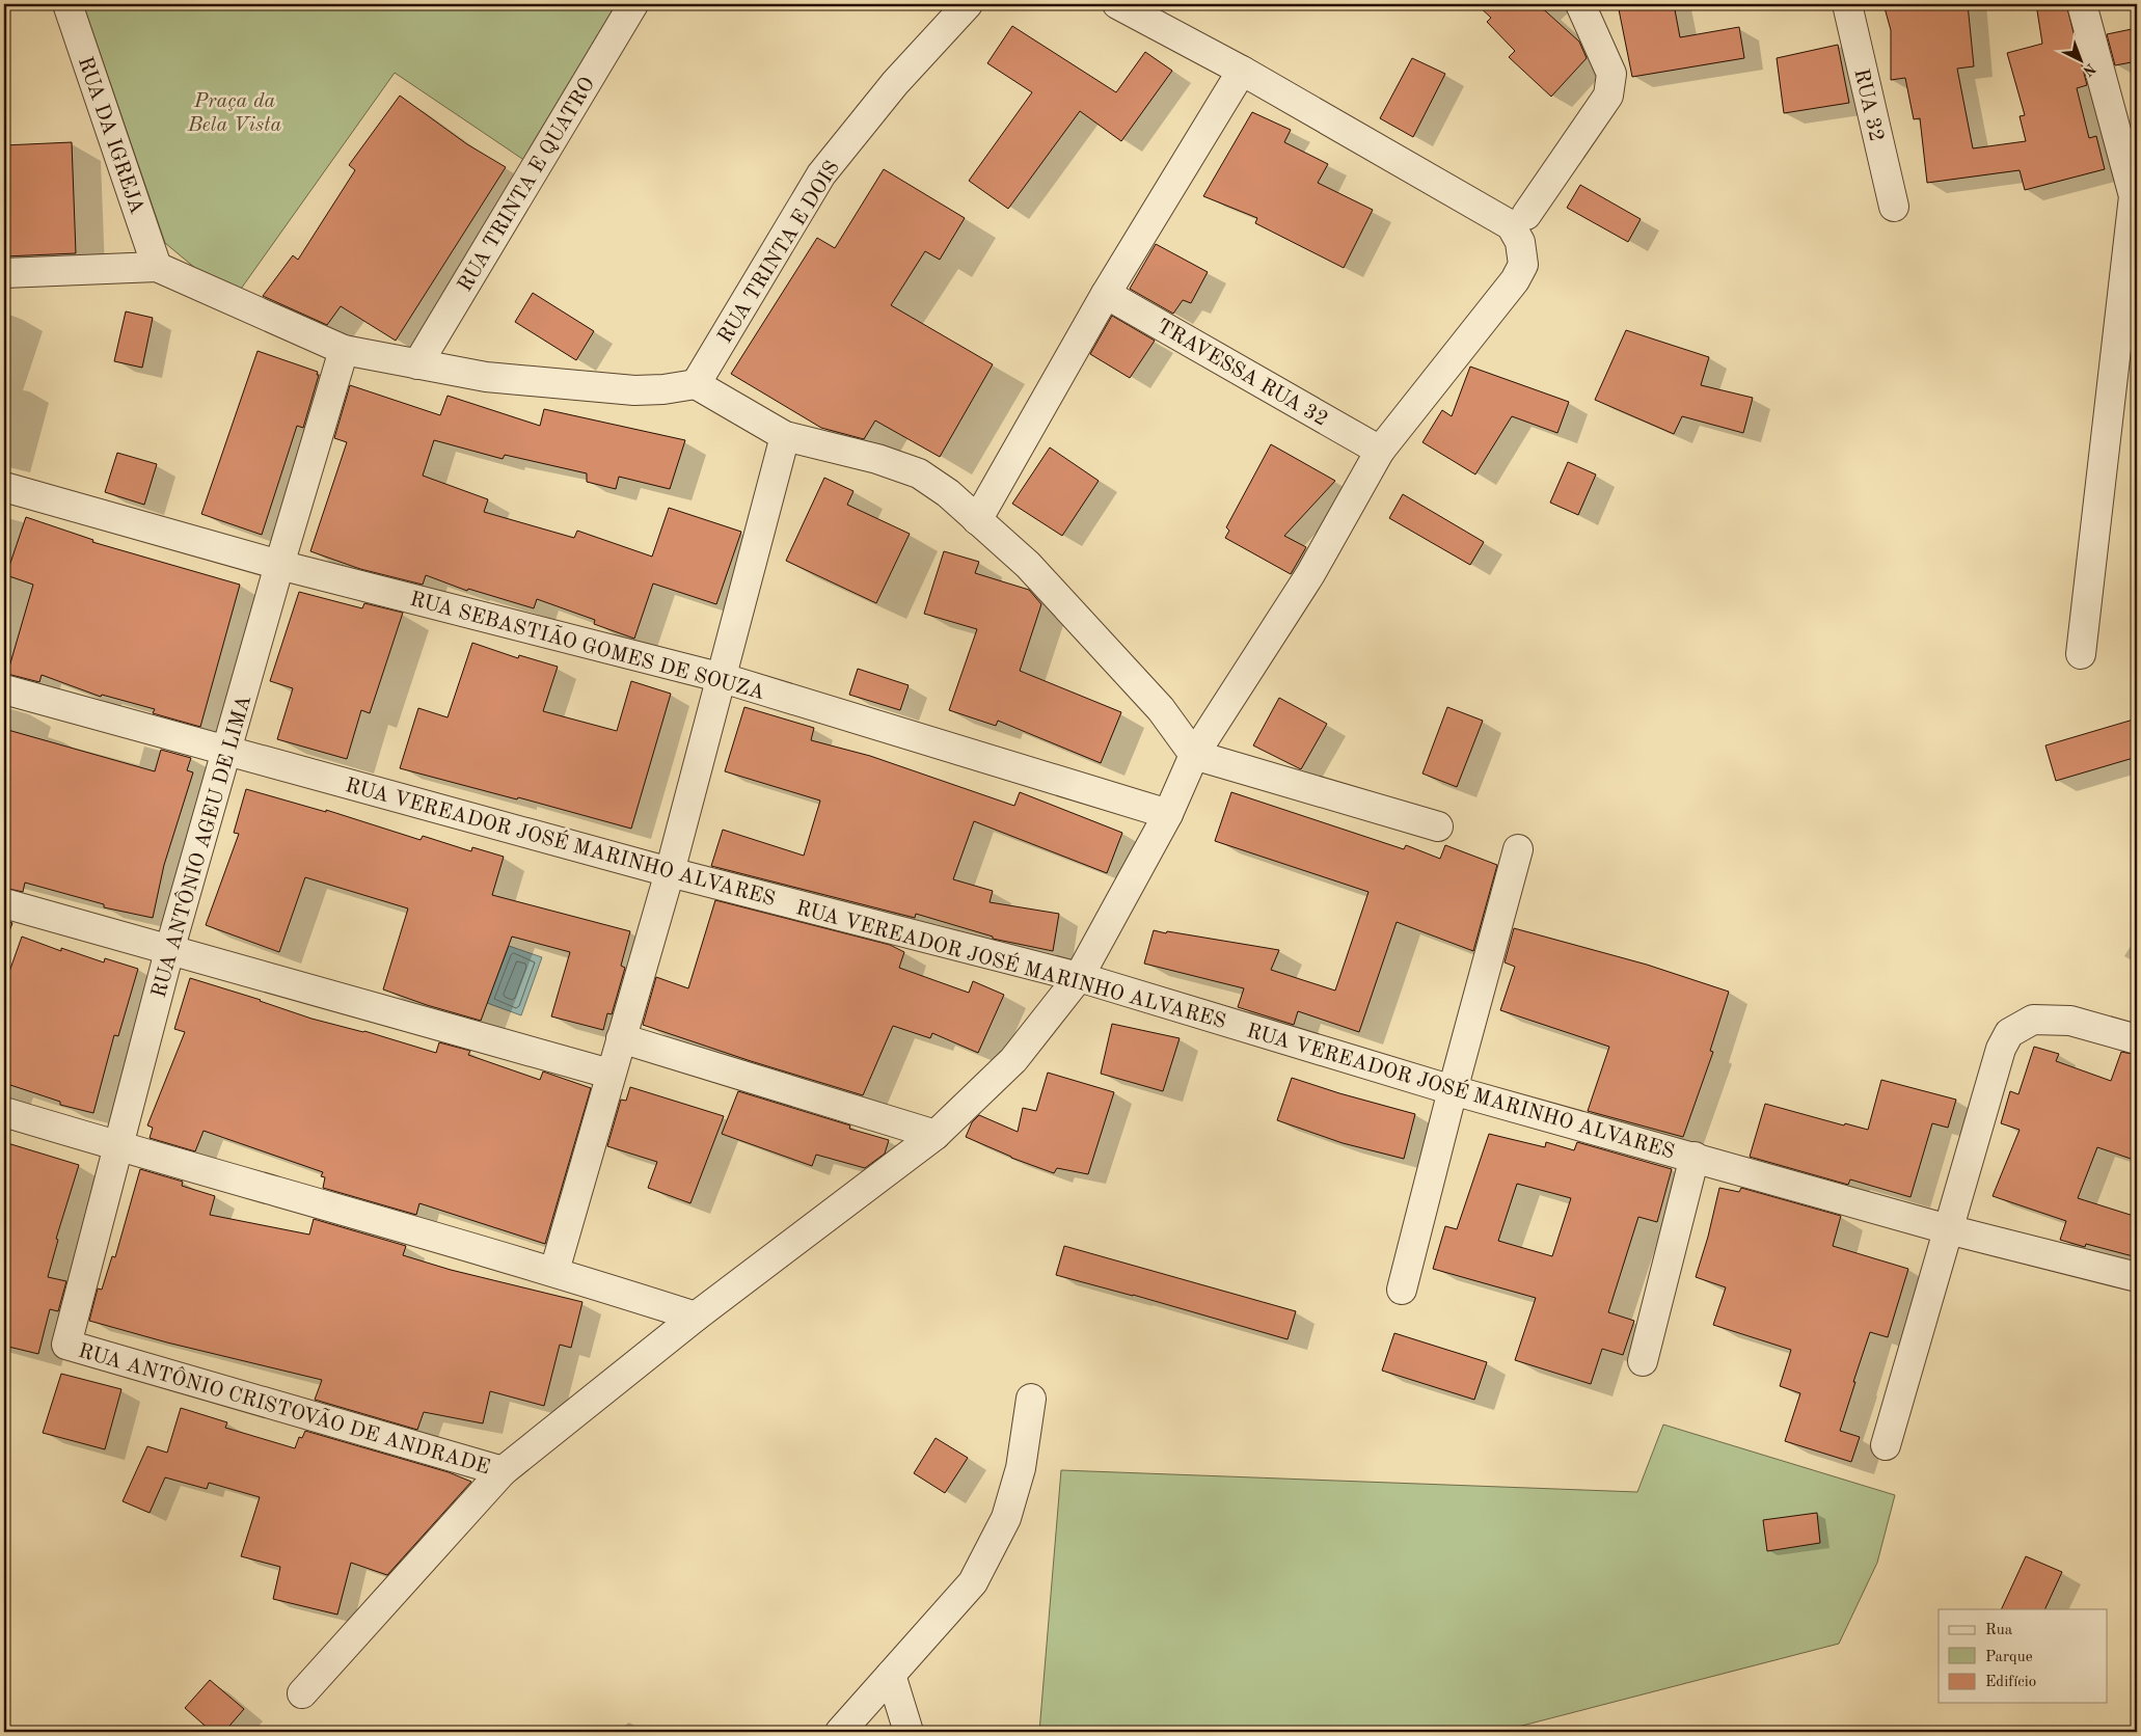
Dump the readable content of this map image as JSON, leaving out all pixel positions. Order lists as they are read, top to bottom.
{
  "streets": {
    "street": [
      "RUA 32",
      "RUA DA IGREJA",
      "RUA TRINTA E QUATRO",
      "RUA TRINTA E DOIS",
      "TRAVESSA RUA 32",
      "RUA SEBASTIÃO GOMES DE SOUZA",
      "RUA VEREADOR JOSÉ MARINHO ALVARES",
      "RUA ANTÔNIO AGEU DE LIMA",
      "RUA ANTÔNIO CRISTOVÃO DE ANDRADE"
    ]
  },
  "crossings": [
    ["RUA SEBASTIÃO GOMES DE SOUZA", "RUA ANTÔNIO AGEU DE LIMA"],
    ["RUA VEREADOR JOSÉ MARINHO ALVARES", "RUA ANTÔNIO AGEU DE LIMA"],
    ["RUA ANTÔNIO AGEU DE LIMA", "RUA ANTÔNIO CRISTOVÃO DE ANDRADE"]
  ],
  "parks": ["Praça da Bela Vista"],
  "legend": ["Rua", "Parque", "Edifício"],
  "north": "bottom right"
}
